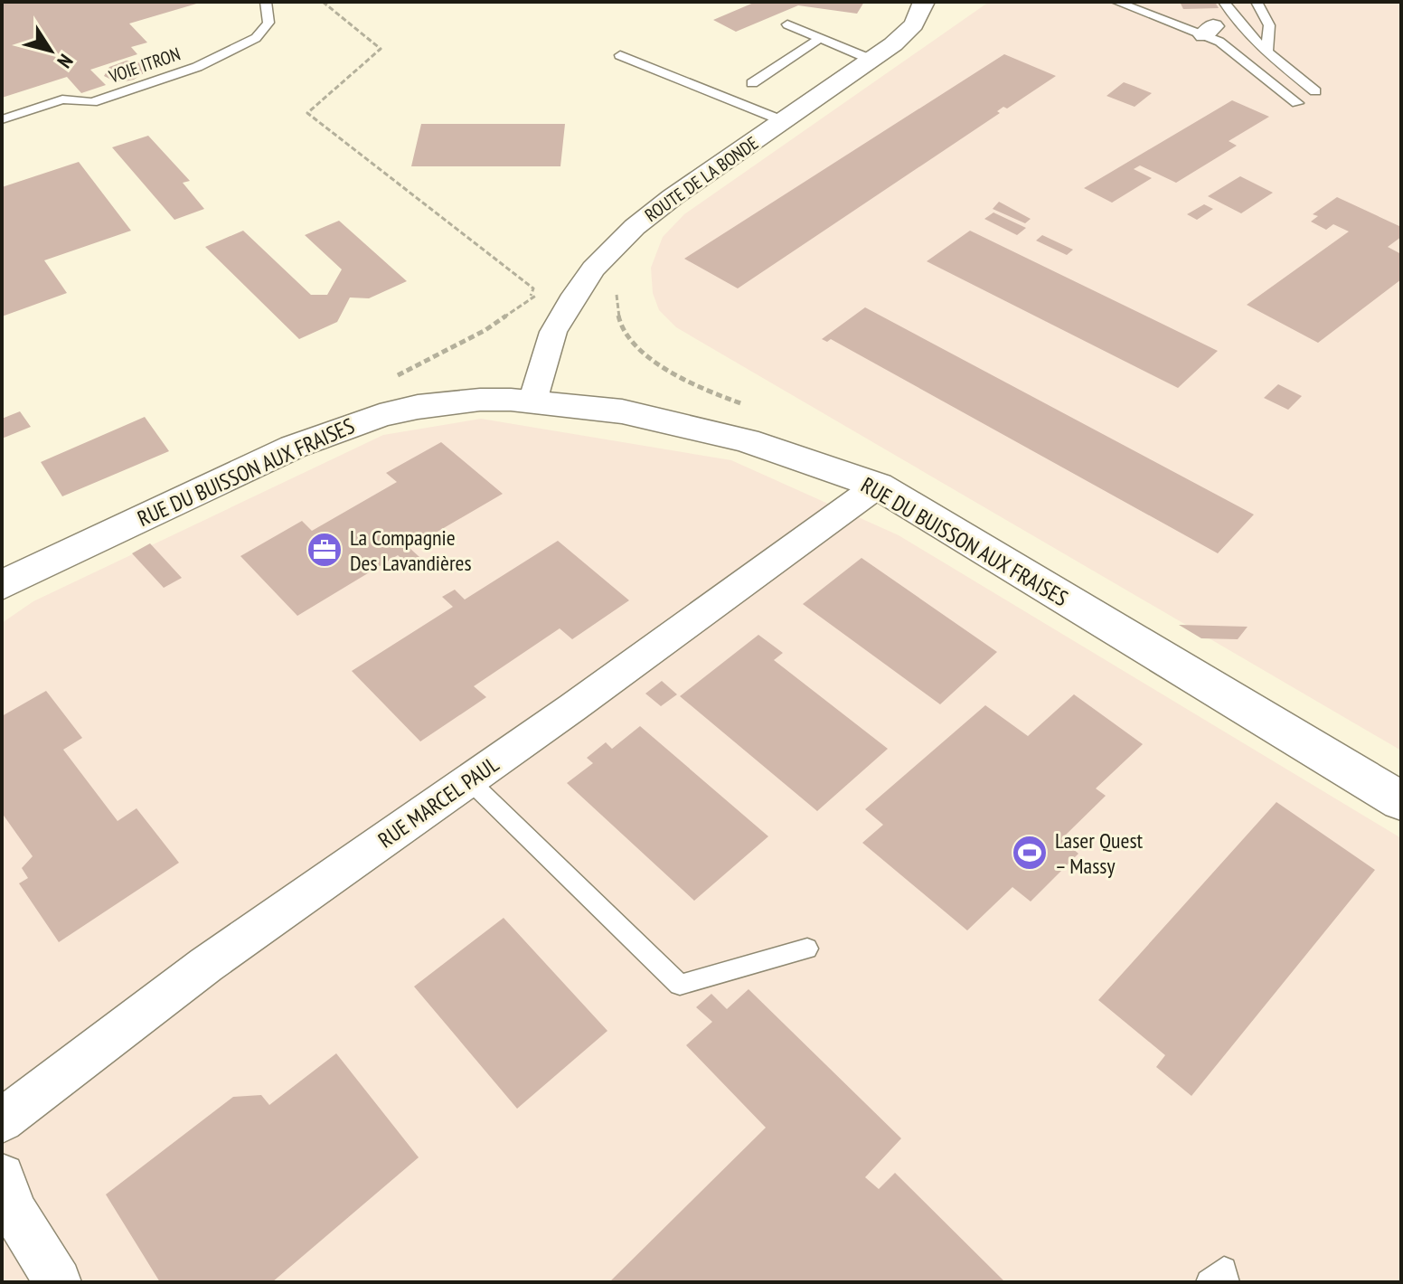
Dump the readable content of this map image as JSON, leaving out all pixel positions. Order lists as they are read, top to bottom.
{
  "streets": {
    "street": ["ROUTE DE LA BONDE", "RUE DU BUISSON AUX FRAISES", "RUE MARCEL PAUL"],
    "lane": ["VOIE ITRON"]
  },
  "crossings": [
    ["ROUTE DE LA BONDE", "RUE DU BUISSON AUX FRAISES"],
    ["RUE DU BUISSON AUX FRAISES", "RUE MARCEL PAUL"]
  ],
  "places": {
    "office": ["La Compagnie Des Lavandières"],
    "sports": ["Laser Quest – Massy"]
  },
  "north": "bottom right"
}
